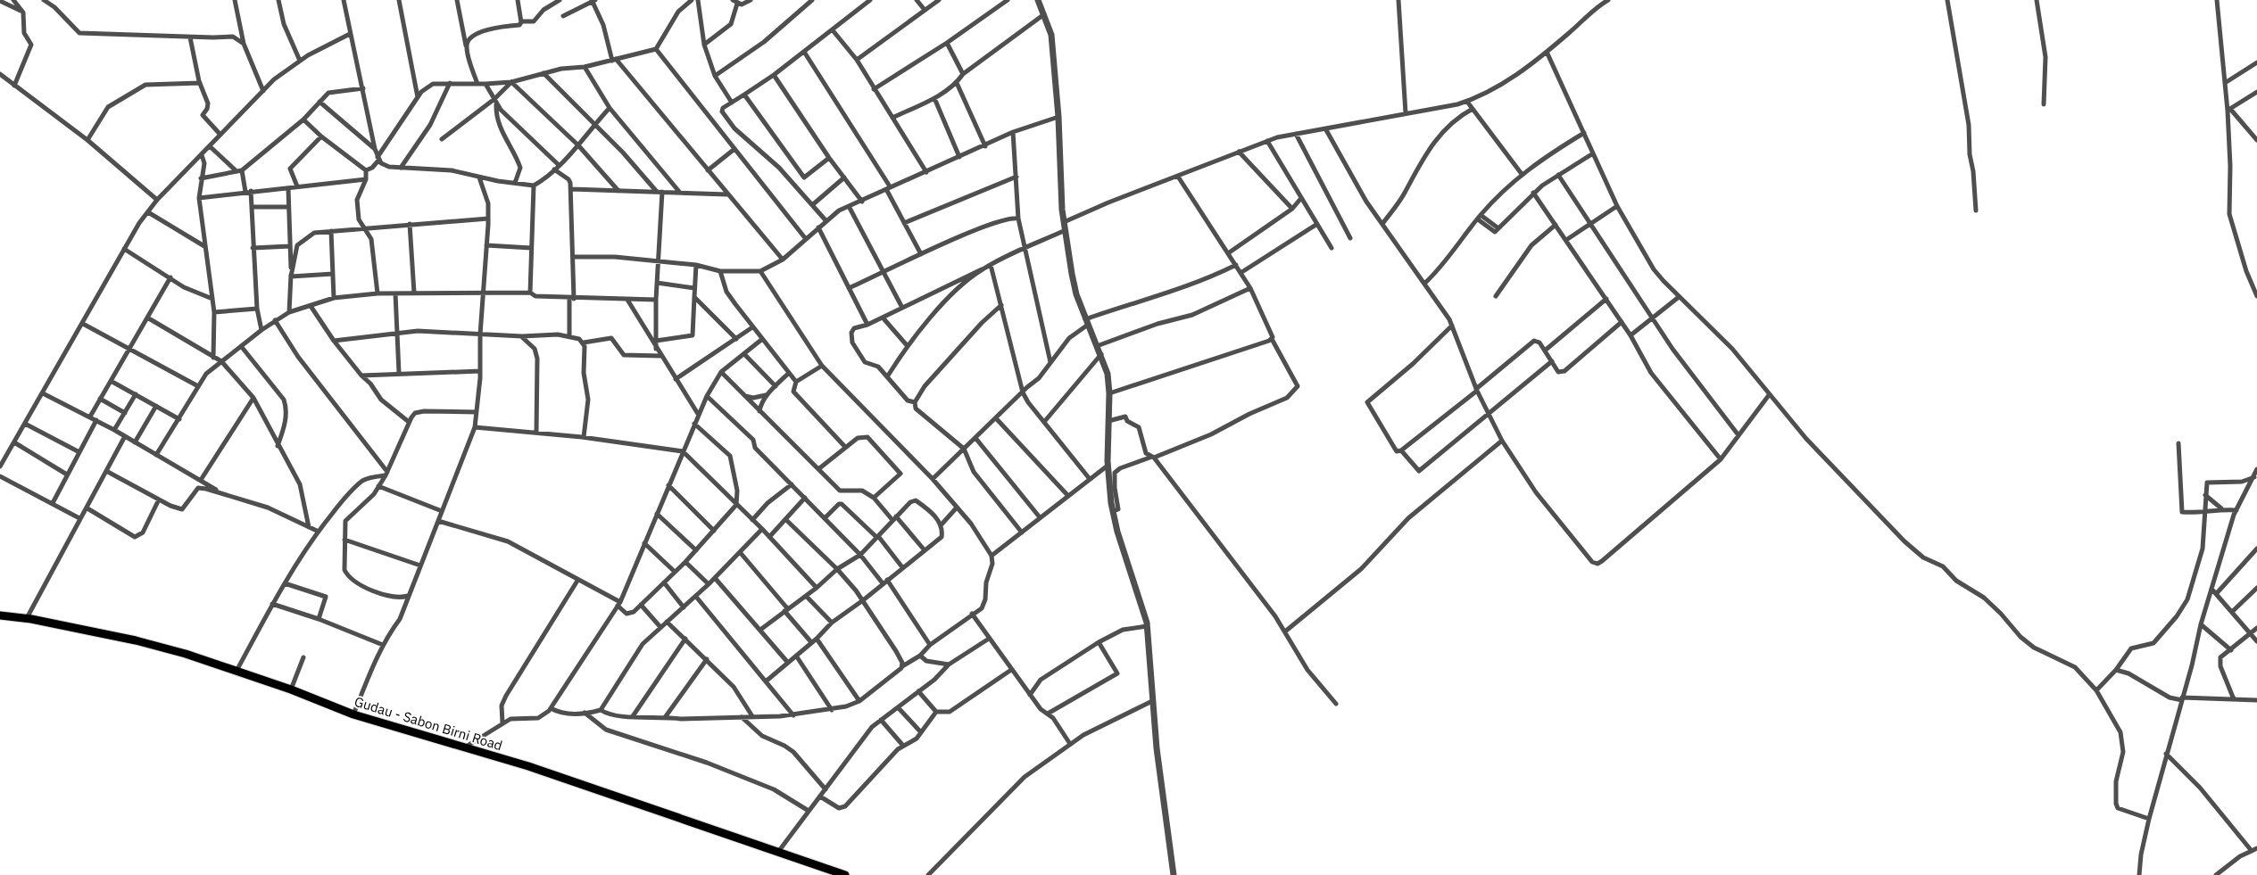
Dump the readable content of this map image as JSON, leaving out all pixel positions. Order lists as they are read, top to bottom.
{
  "streets": {
    "main road": ["Gudau - Sabon Birni Road"]
  }
}
